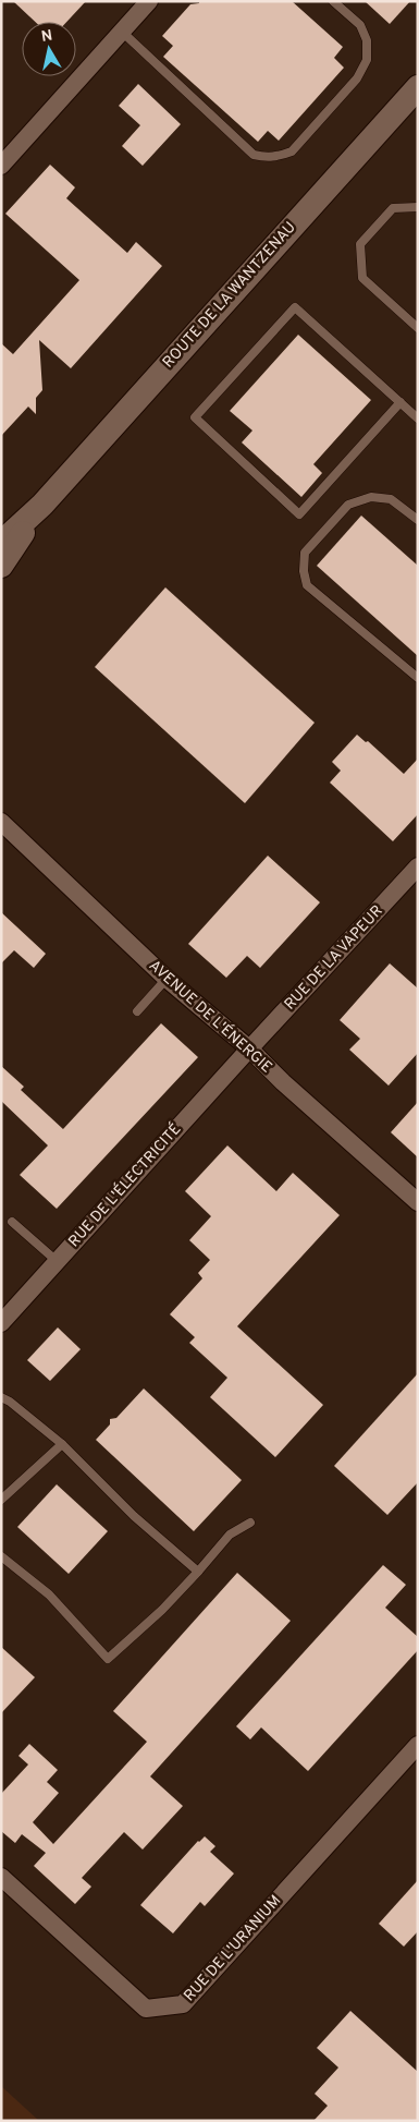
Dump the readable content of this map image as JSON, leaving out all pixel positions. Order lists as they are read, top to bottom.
{
  "streets": {
    "main road": ["ROUTE DE LA WANTZENAU"],
    "street": [
      "RUE DE LA VAPEUR",
      "AVENUE DE L'ÉNERGIE",
      "RUE DE L'ÉLECTRICITÉ",
      "RUE DE L'URANIUM"
    ]
  },
  "crossings": [
    ["RUE DE LA VAPEUR", "AVENUE DE L'ÉNERGIE"],
    ["RUE DE LA VAPEUR", "RUE DE L'ÉLECTRICITÉ"],
    ["AVENUE DE L'ÉNERGIE", "RUE DE L'ÉLECTRICITÉ"]
  ],
  "north": "top"
}
